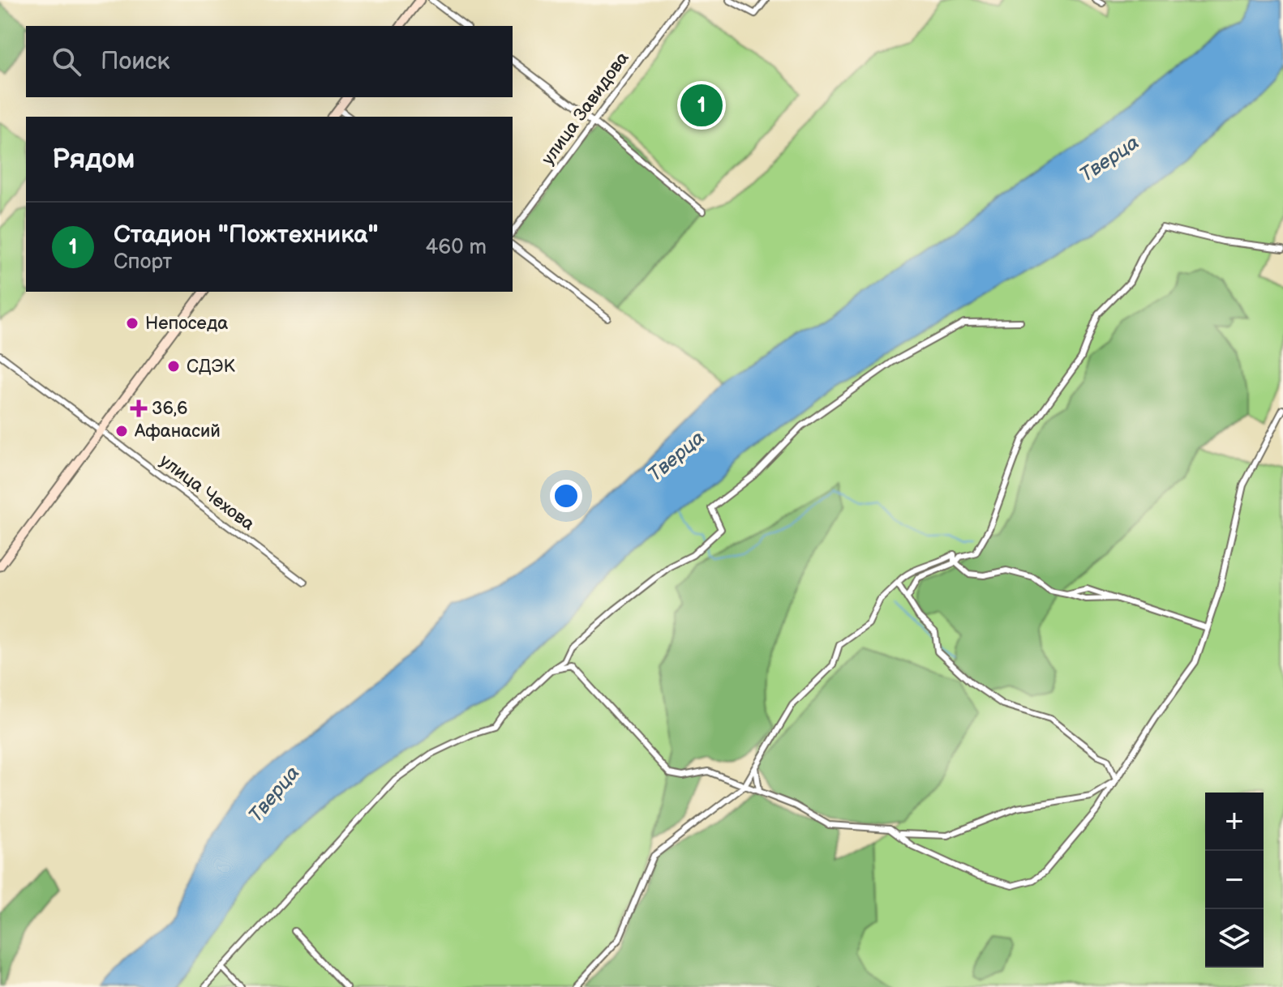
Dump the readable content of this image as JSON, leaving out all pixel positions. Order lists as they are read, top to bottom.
{
  "streets": {
    "street": ["улица Завидова", "улица Чехова"]
  },
  "water": ["Тверца"],
  "places": {
    "other": ["Непоседа", "СДЭК", "Афанасий"],
    "health": ["36,6"]
  },
  "page": {
    "search": "Поиск",
    "pins": "1",
    "heading": "Рядом",
    "list": [
      {
        "mark": "1",
        "name": "Стадион \"Пожтехника\"",
        "note": "Спорт",
        "value": "460 m"
      }
    ],
    "map_buttons": ["+", "−"]
  }
}
